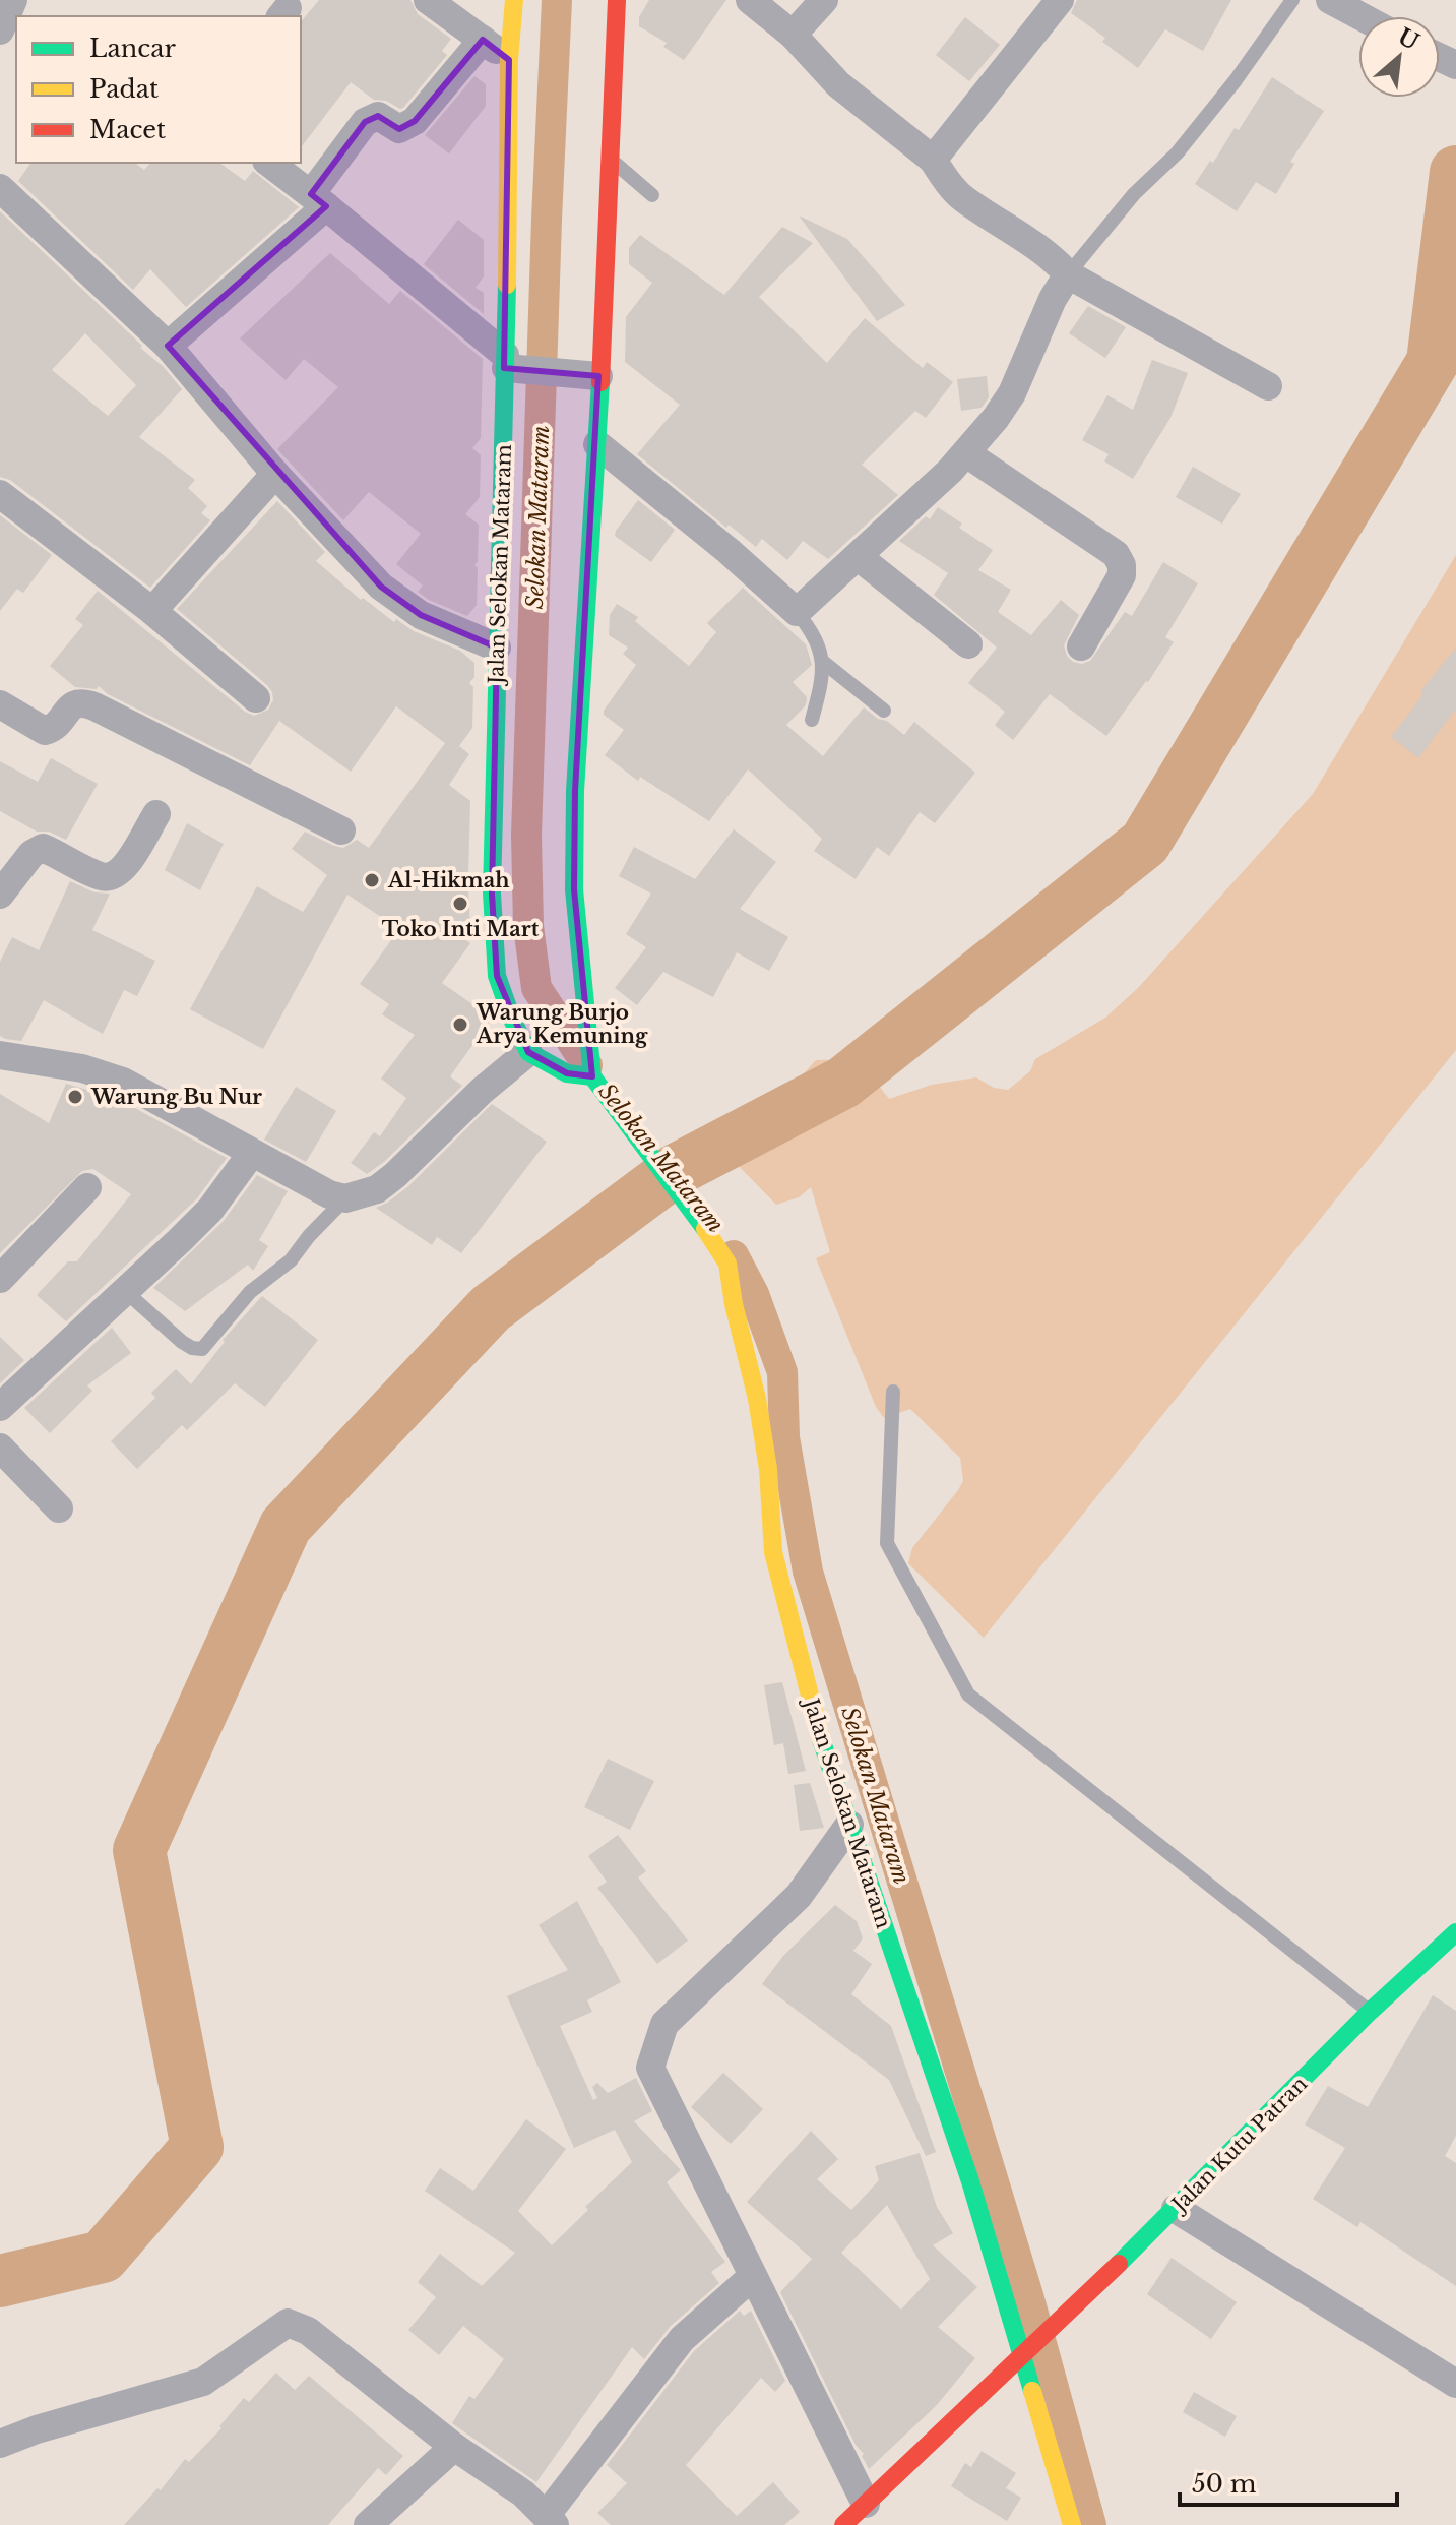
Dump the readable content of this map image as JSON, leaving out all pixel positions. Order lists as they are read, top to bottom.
{
  "streets": {
    "street": ["Jalan Selokan Mataram", "Jalan Kutu Patran"]
  },
  "crossings": [
    ["Jalan Selokan Mataram", "Jalan Kutu Patran"]
  ],
  "water": ["Selokan Mataram"],
  "places": [
    "Al-Hikmah",
    "Toko Inti Mart",
    "Warung Burjo Arya Kemuning",
    "Warung Bu Nur"
  ],
  "legend": ["Lancar", "Padat", "Macet"],
  "scale_bar": "50 m",
  "north": "top right"
}
